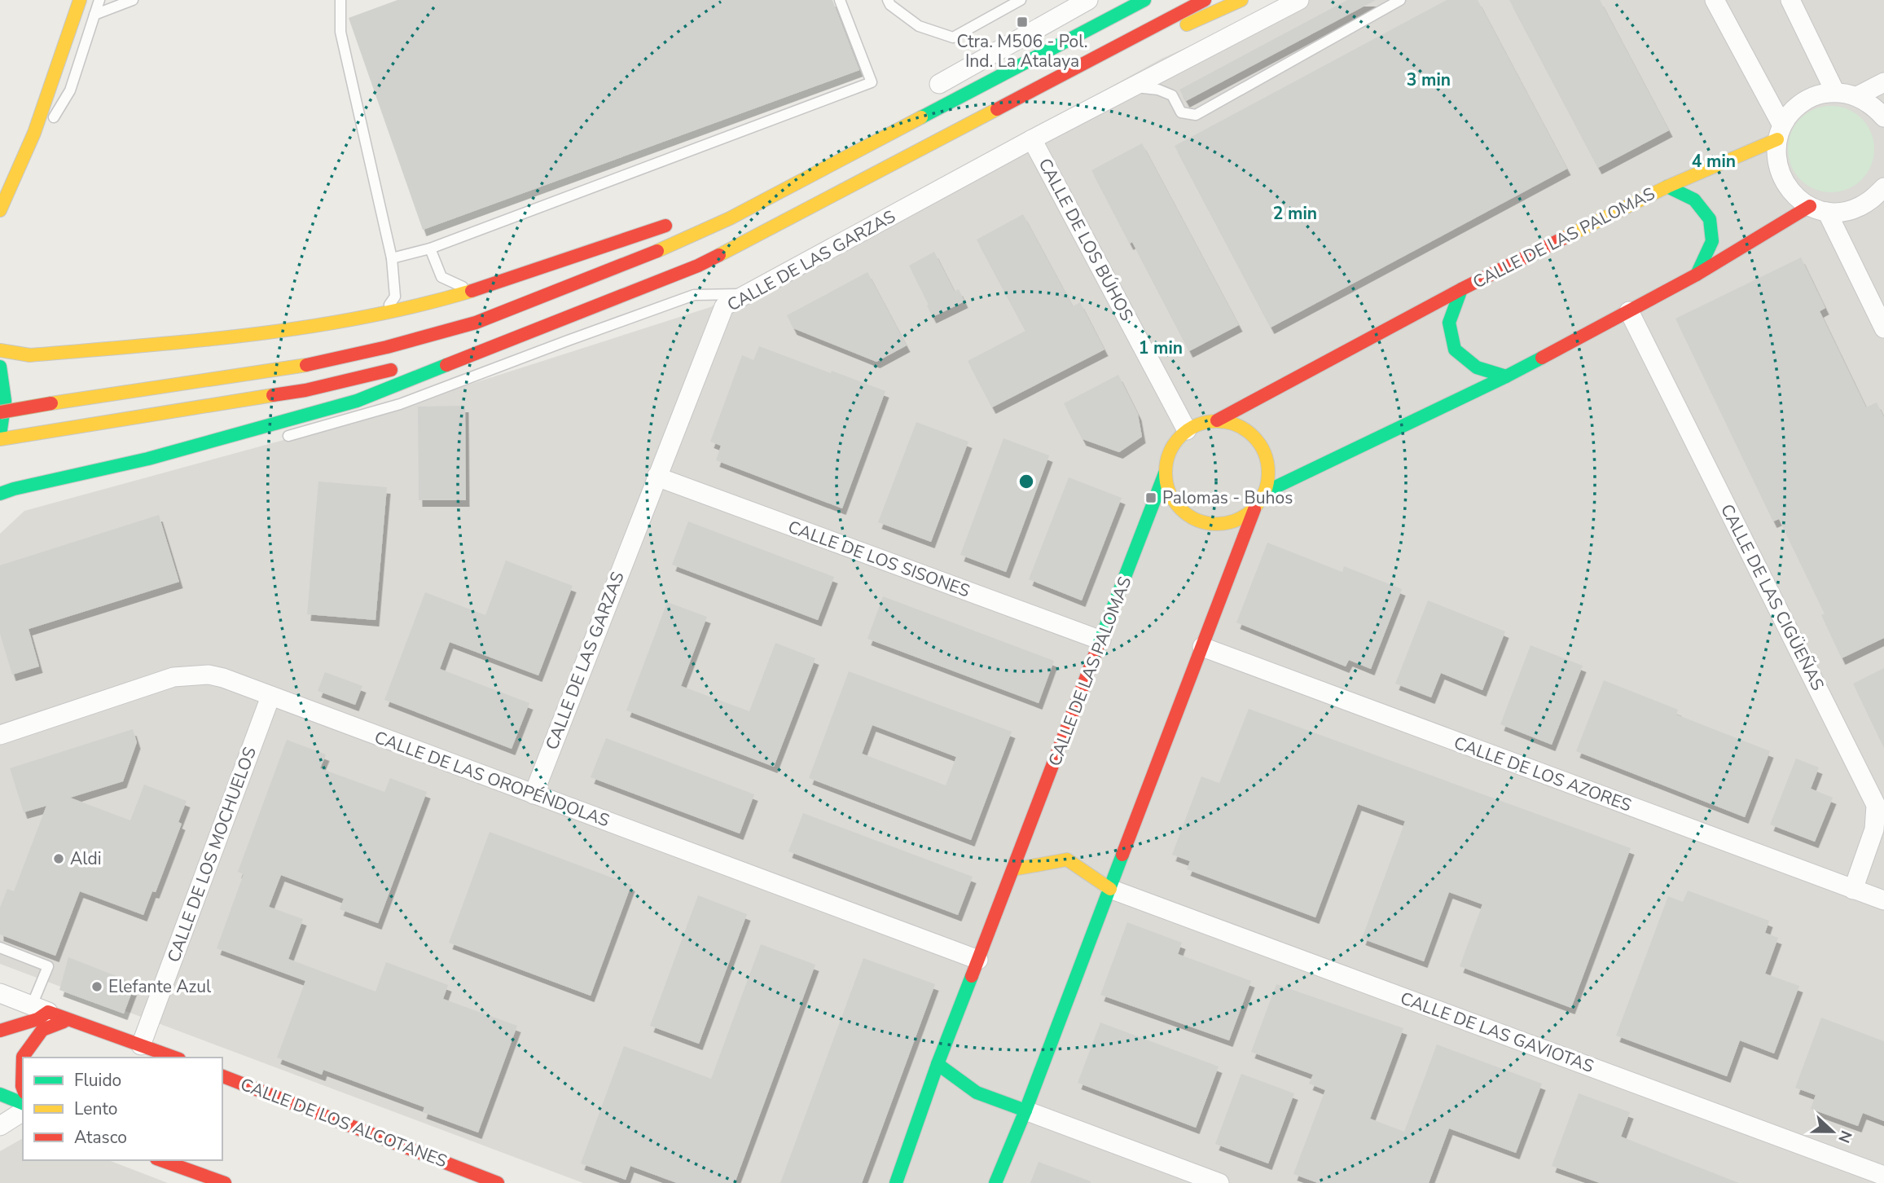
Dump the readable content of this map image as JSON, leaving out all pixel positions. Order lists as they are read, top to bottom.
{
  "streets": {
    "main road": ["CALLE DE LAS PALOMAS", "CALLE DE LOS ALCOTANES"],
    "street": [
      "CALLE DE LOS BÚHOS",
      "CALLE DE LAS GARZAS",
      "CALLE DE LOS SISONES",
      "CALLE DE LAS CIGÜEÑAS",
      "CALLE DE LOS AZORES",
      "CALLE DE LAS OROPÉNDOLAS",
      "CALLE DE LOS MOCHUELOS",
      "CALLE DE LAS GAVIOTAS"
    ]
  },
  "crossings": [
    ["CALLE DE LAS PALOMAS", "CALLE DE LOS BÚHOS"],
    ["CALLE DE LAS PALOMAS", "CALLE DE LOS SISONES"],
    ["CALLE DE LAS PALOMAS", "CALLE DE LAS OROPÉNDOLAS"],
    ["CALLE DE LOS BÚHOS", "CALLE DE LAS GARZAS"],
    ["CALLE DE LAS GARZAS", "CALLE DE LOS SISONES"],
    ["CALLE DE LAS GARZAS", "CALLE DE LAS OROPÉNDOLAS"],
    ["CALLE DE LAS CIGÜEÑAS", "CALLE DE LOS AZORES"],
    ["CALLE DE LAS OROPÉNDOLAS", "CALLE DE LOS MOCHUELOS"]
  ],
  "places": {
    "transit": ["Ctra. M506 - Pol. Ind. La Atalaya", "Palomas - Buhos"],
    "other": ["Aldi", "Elefante Azul"]
  },
  "legend": ["Fluido", "Lento", "Atasco"],
  "north": "right",
  "rings": [
    "3 min",
    "4 min",
    "2 min",
    "1 min"
  ]
}
